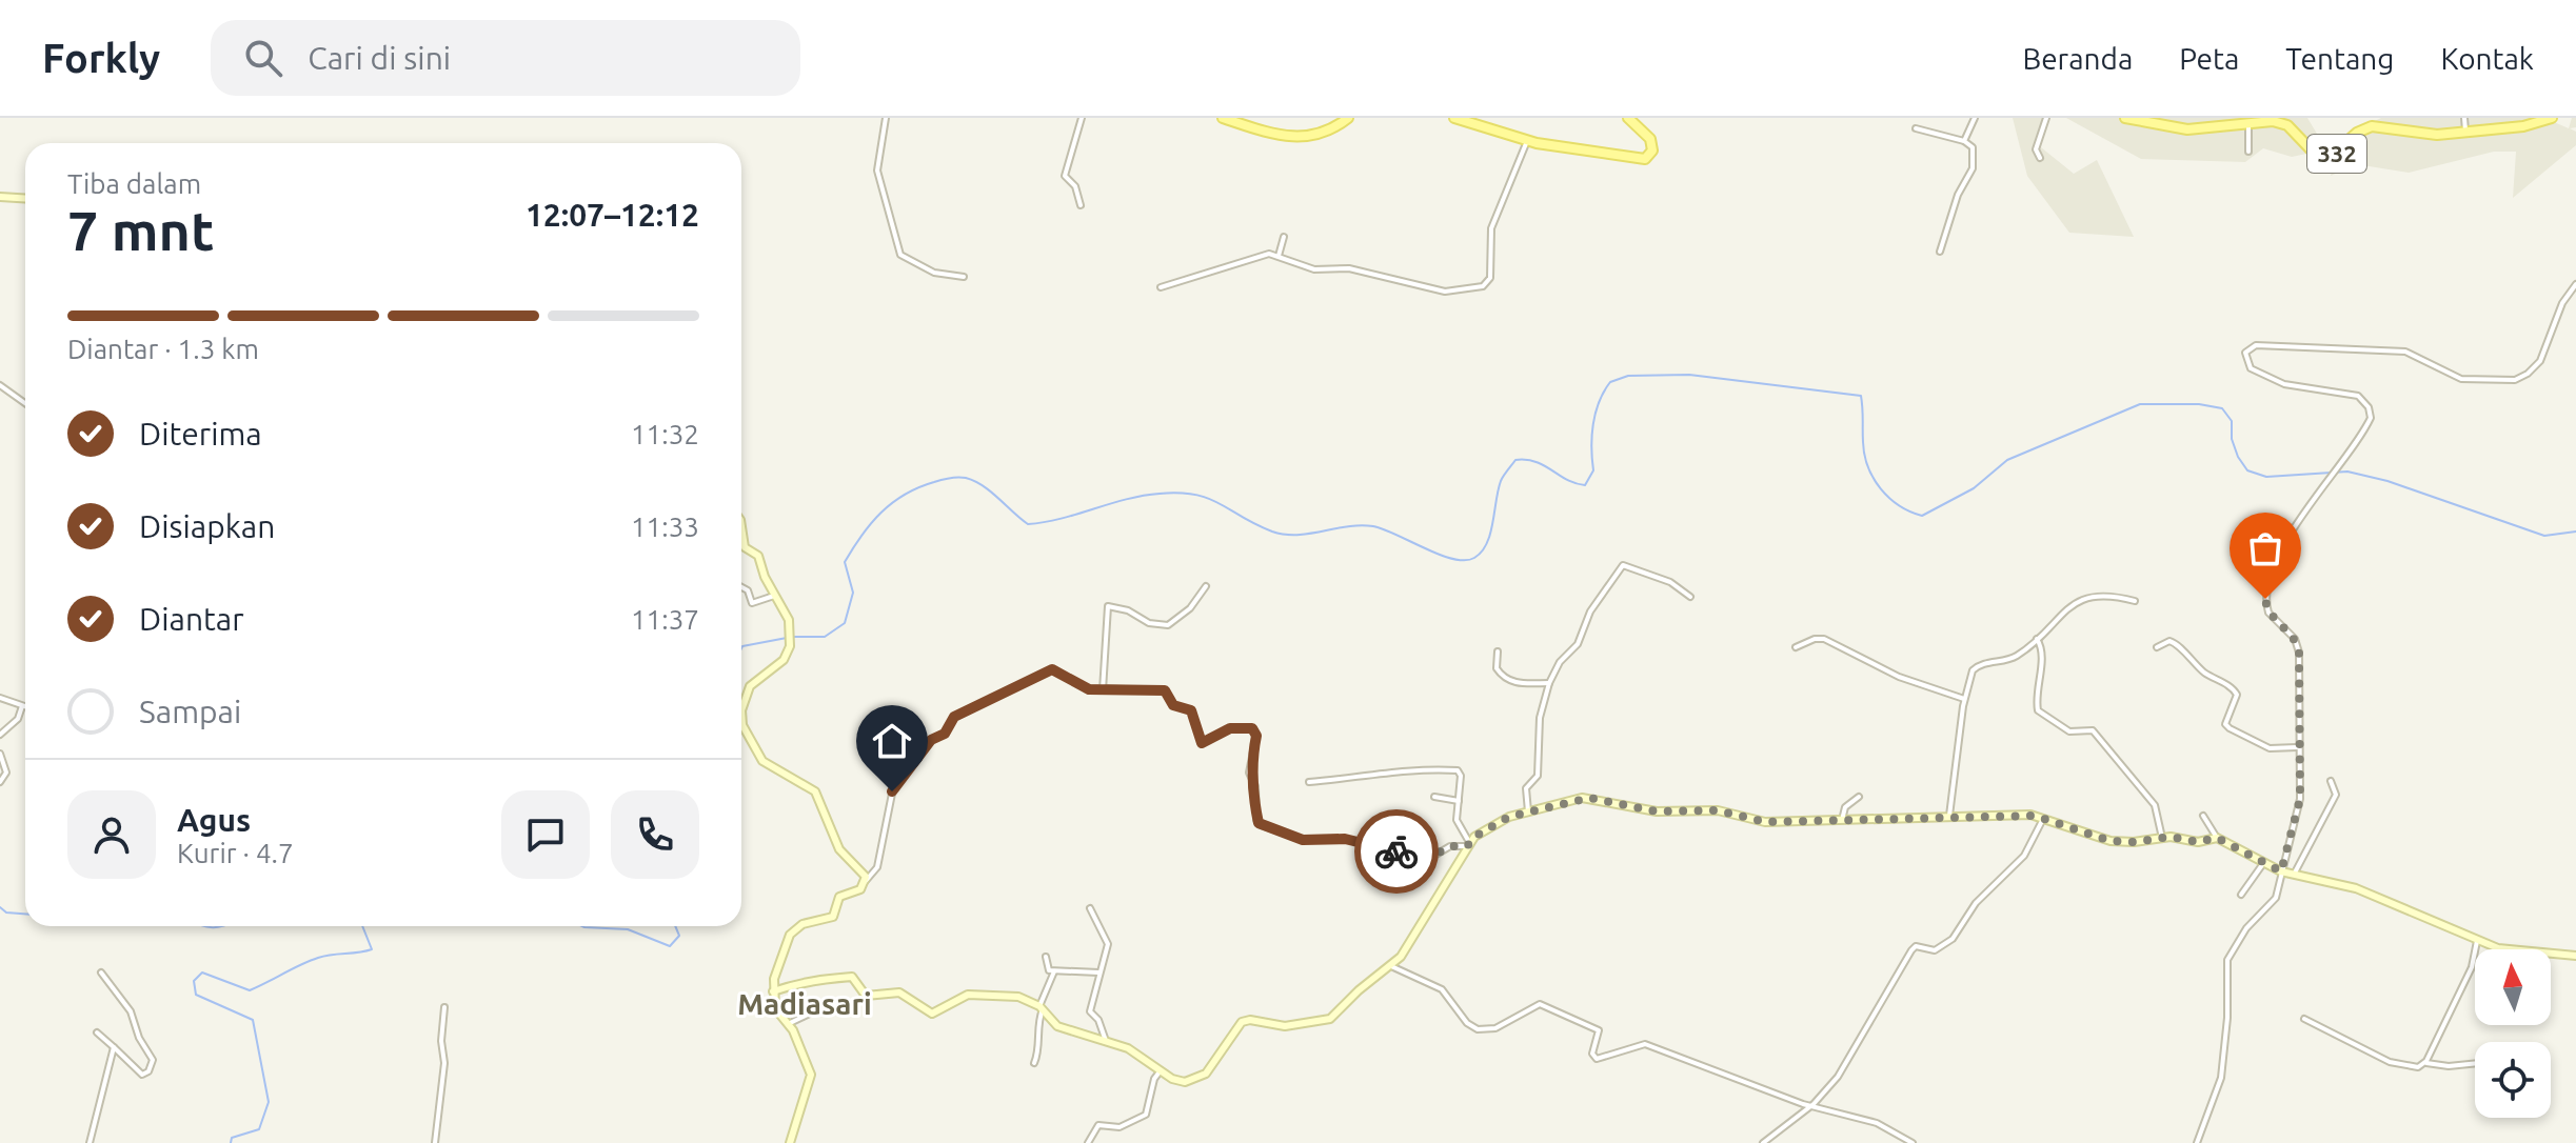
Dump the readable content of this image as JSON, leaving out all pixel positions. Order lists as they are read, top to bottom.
{
  "streets": {
    "main road": ["332"]
  },
  "districts": ["Madiasari"],
  "north": "top",
  "page": {
    "header": "Forkly",
    "search": "Cari di sini",
    "nav": [
      "Beranda",
      "Peta",
      "Tentang",
      "Kontak"
    ],
    "heading": ["7 mnt", "Tiba dalam", "12:07–12:12"],
    "panel": ["Agus", "Kurir · 4.7"],
    "bar": "Diantar · 1.3 km",
    "list": [
      ["Diterima", "11:32"],
      ["Disiapkan", "11:33"],
      ["Diantar", "11:37"],
      "Sampai"
    ]
  }
}
